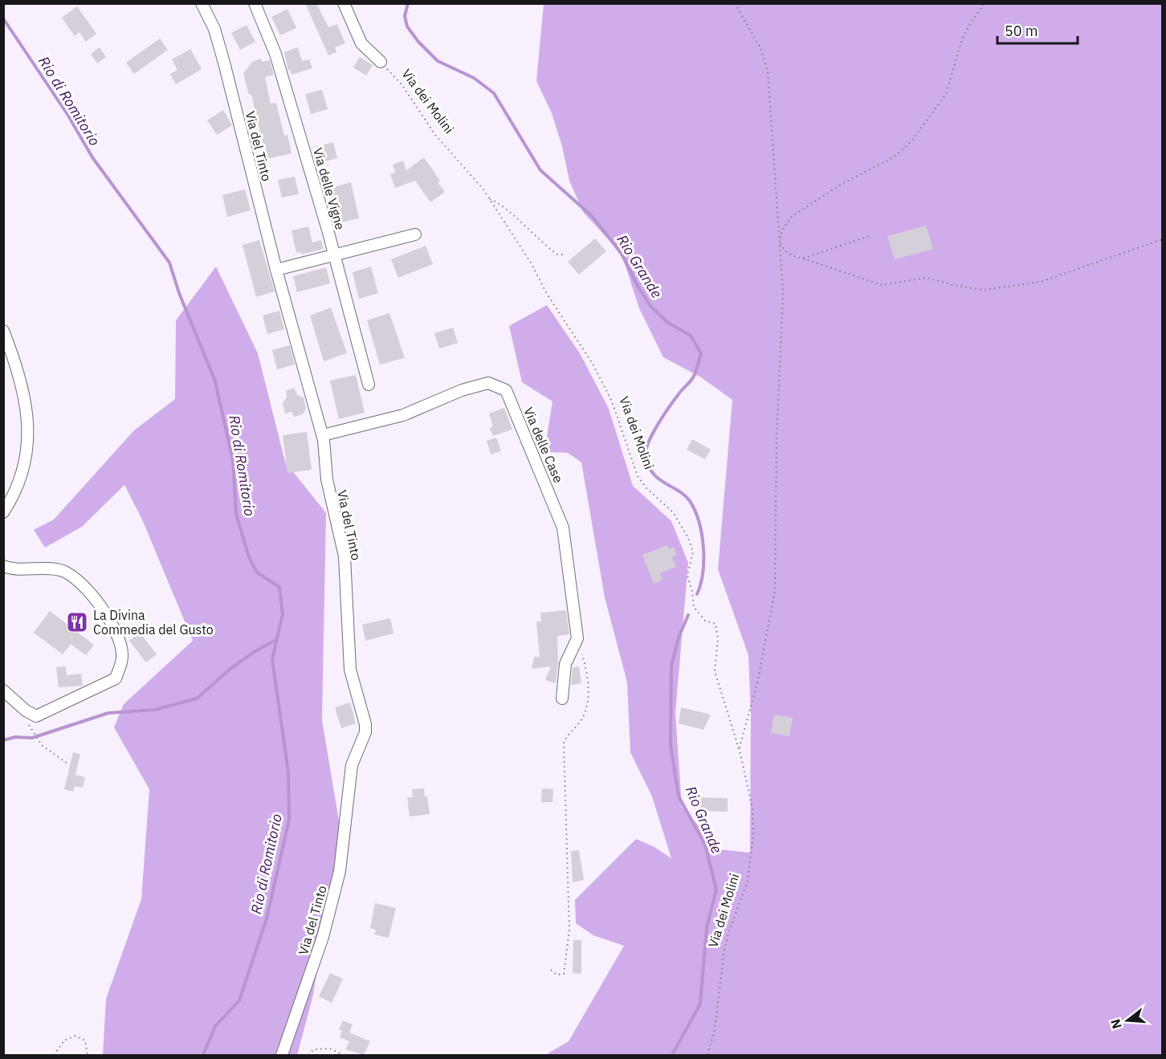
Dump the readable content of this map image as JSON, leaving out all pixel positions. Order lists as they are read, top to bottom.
{
  "streets": {
    "street": ["Via del Tinto", "Via delle Vigne", "Via delle Case"],
    "path": ["Via dei Molini"]
  },
  "crossings": [
    ["Via del Tinto", "Via delle Case"]
  ],
  "water": ["Rio di Romitorio", "Rio Grande"],
  "places": {
    "restaurant": ["La Divina Commedia del Gusto"]
  },
  "scale_bar": "50 m",
  "north": "left"
}
